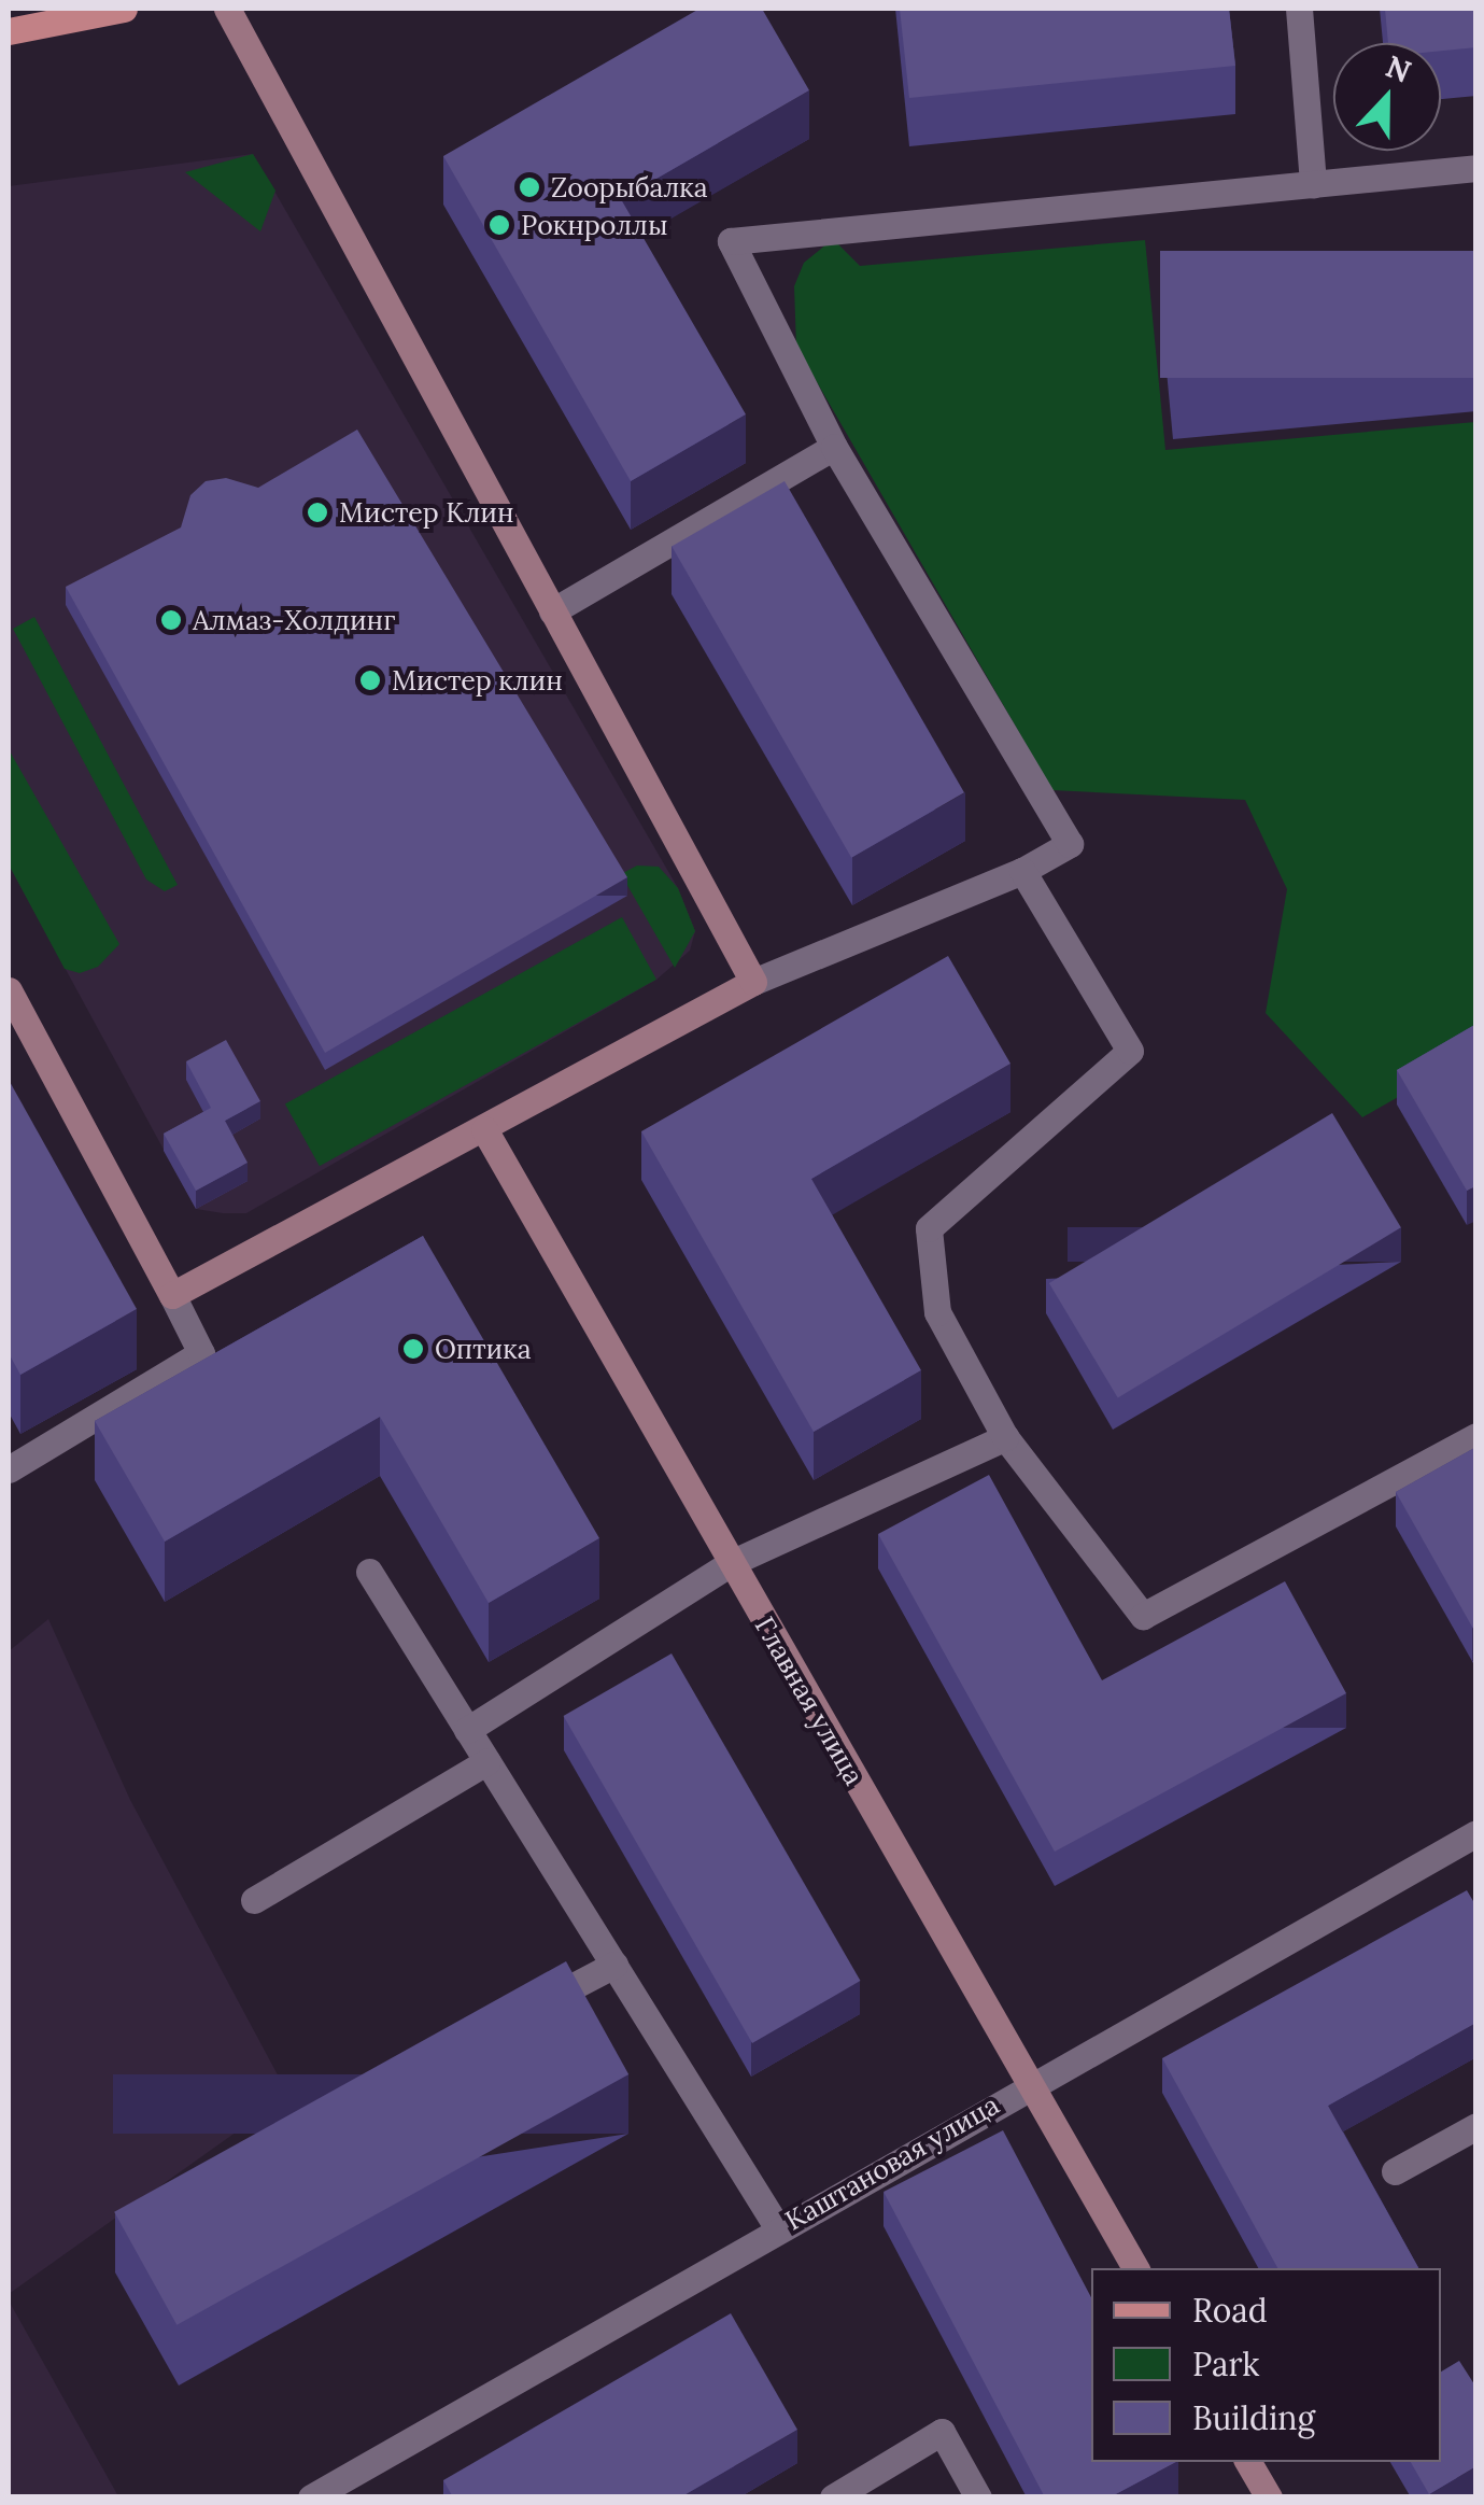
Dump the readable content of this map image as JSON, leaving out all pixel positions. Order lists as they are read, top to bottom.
{
  "streets": {
    "street": ["Главная улица", "Каштановая улица"]
  },
  "crossings": [
    ["Главная улица", "Каштановая улица"]
  ],
  "places": [
    "Zooрыбалка",
    "Рокнроллы",
    "Мистер Клин",
    "Алмаз-Холдинг",
    "Мистер клин",
    "Оптика"
  ],
  "legend": ["Road", "Park", "Building"],
  "north": "top"
}
